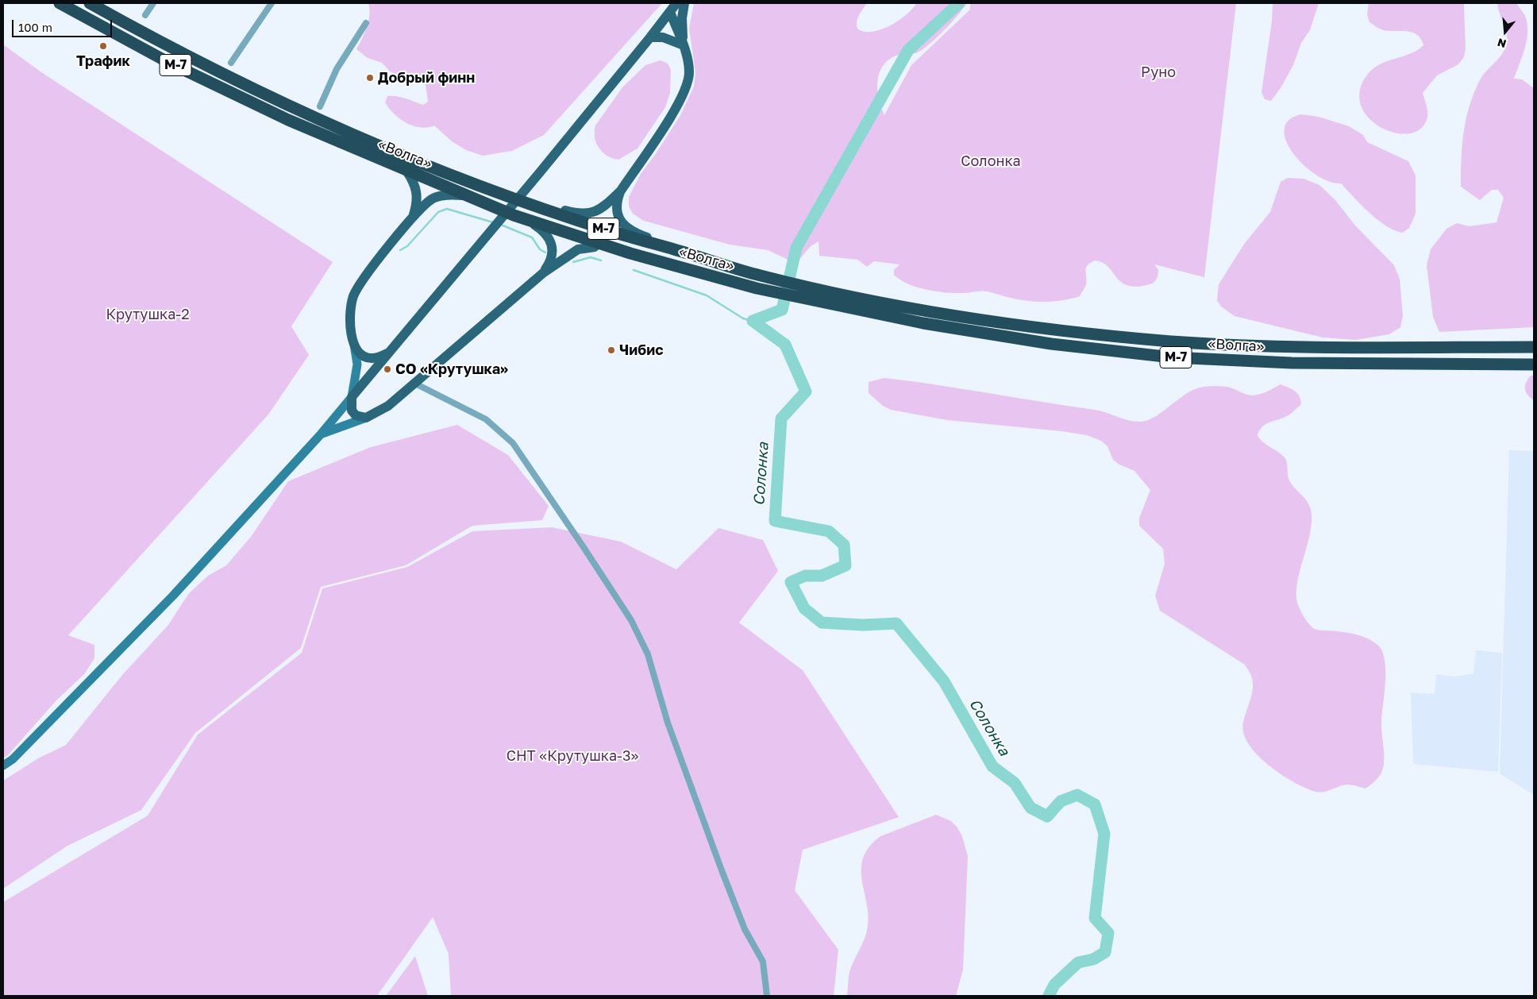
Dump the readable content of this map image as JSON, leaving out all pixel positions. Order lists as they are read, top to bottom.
{
  "streets": {
    "highway": ["М-7", "«Волга»"]
  },
  "water": ["Солонка"],
  "parks": [
    "Руно",
    "Солонка",
    "Крутушка-2",
    "СНТ «Крутушка-3»"
  ],
  "places": [
    "Трафик",
    "Добрый финн",
    "Чибис",
    "СО «Крутушка»"
  ],
  "scale_bar": "100 m",
  "north": "bottom"
}
